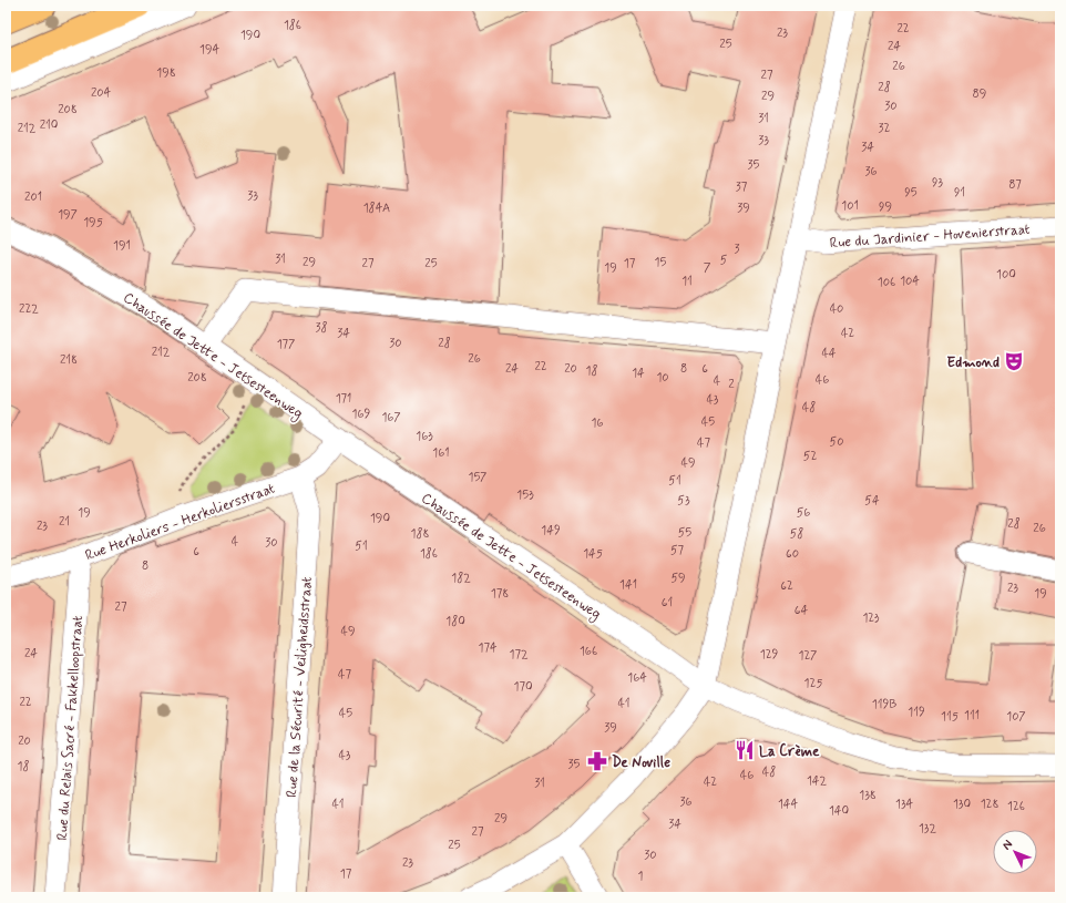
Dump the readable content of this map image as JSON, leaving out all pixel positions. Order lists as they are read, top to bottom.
{
  "streets": {
    "street": [
      "Rue du Jardinier - Hovenierstraat",
      "Chaussée de Jette - Jetsesteenweg",
      "Rue Herkoliers - Herkoliersstraat",
      "Rue de la Sécurité - Veiligheidsstraat",
      "Rue du Relais Sacré - Fakkelloopstraat"
    ]
  },
  "crossings": [
    ["Chaussée de Jette - Jetsesteenweg", "Rue Herkoliers - Herkoliersstraat"],
    ["Rue Herkoliers - Herkoliersstraat", "Rue de la Sécurité - Veiligheidsstraat"],
    ["Rue Herkoliers - Herkoliersstraat", "Rue du Relais Sacré - Fakkelloopstraat"]
  ],
  "places": {
    "theatre": ["Edmond"],
    "restaurant": ["La Crème"],
    "pharmacy": ["De Noville"]
  },
  "house_numbers": [
    "186",
    "22",
    "23",
    "190",
    "25",
    "24",
    "194",
    "26",
    "198",
    "27",
    "28",
    "204",
    "89",
    "29",
    "30",
    "208",
    "31",
    "210",
    "212",
    "32",
    "33",
    "34",
    "35",
    "36",
    "93",
    "87",
    "37",
    "95",
    "91",
    "33",
    "201",
    "101",
    "99",
    "184A",
    "39",
    "197",
    "195",
    "191",
    "3",
    "31",
    "5",
    "29",
    "15",
    "27",
    "25",
    "17",
    "19",
    "7",
    "100",
    "11",
    "104",
    "106",
    "222",
    "40",
    "38",
    "34",
    "42",
    "30",
    "28",
    "177",
    "212",
    "44",
    "26",
    "218",
    "22",
    "24",
    "20",
    "8",
    "6",
    "18",
    "14",
    "208",
    "10",
    "46",
    "4",
    "2",
    "171",
    "43",
    "48",
    "169",
    "167",
    "45",
    "16",
    "163",
    "50",
    "47",
    "161",
    "52",
    "49",
    "157",
    "51",
    "153",
    "53",
    "54",
    "19",
    "56",
    "190",
    "21",
    "28",
    "23",
    "26",
    "149",
    "55",
    "188",
    "58",
    "4",
    "30",
    "51",
    "57",
    "6",
    "186",
    "145",
    "60",
    "8",
    "182",
    "59",
    "141",
    "62",
    "23",
    "178",
    "19",
    "61",
    "27",
    "64",
    "123",
    "180",
    "49",
    "174",
    "166",
    "24",
    "172",
    "129",
    "127",
    "47",
    "164",
    "125",
    "170",
    "22",
    "41",
    "119B",
    "119",
    "45",
    "111",
    "115",
    "107",
    "39",
    "20",
    "43",
    "35",
    "18",
    "48",
    "46",
    "142",
    "42",
    "31",
    "138",
    "36",
    "41",
    "144",
    "134",
    "130",
    "128",
    "126",
    "140",
    "29",
    "34",
    "132",
    "27",
    "25",
    "30",
    "23",
    "17",
    "1"
  ],
  "north": "top left"
}
